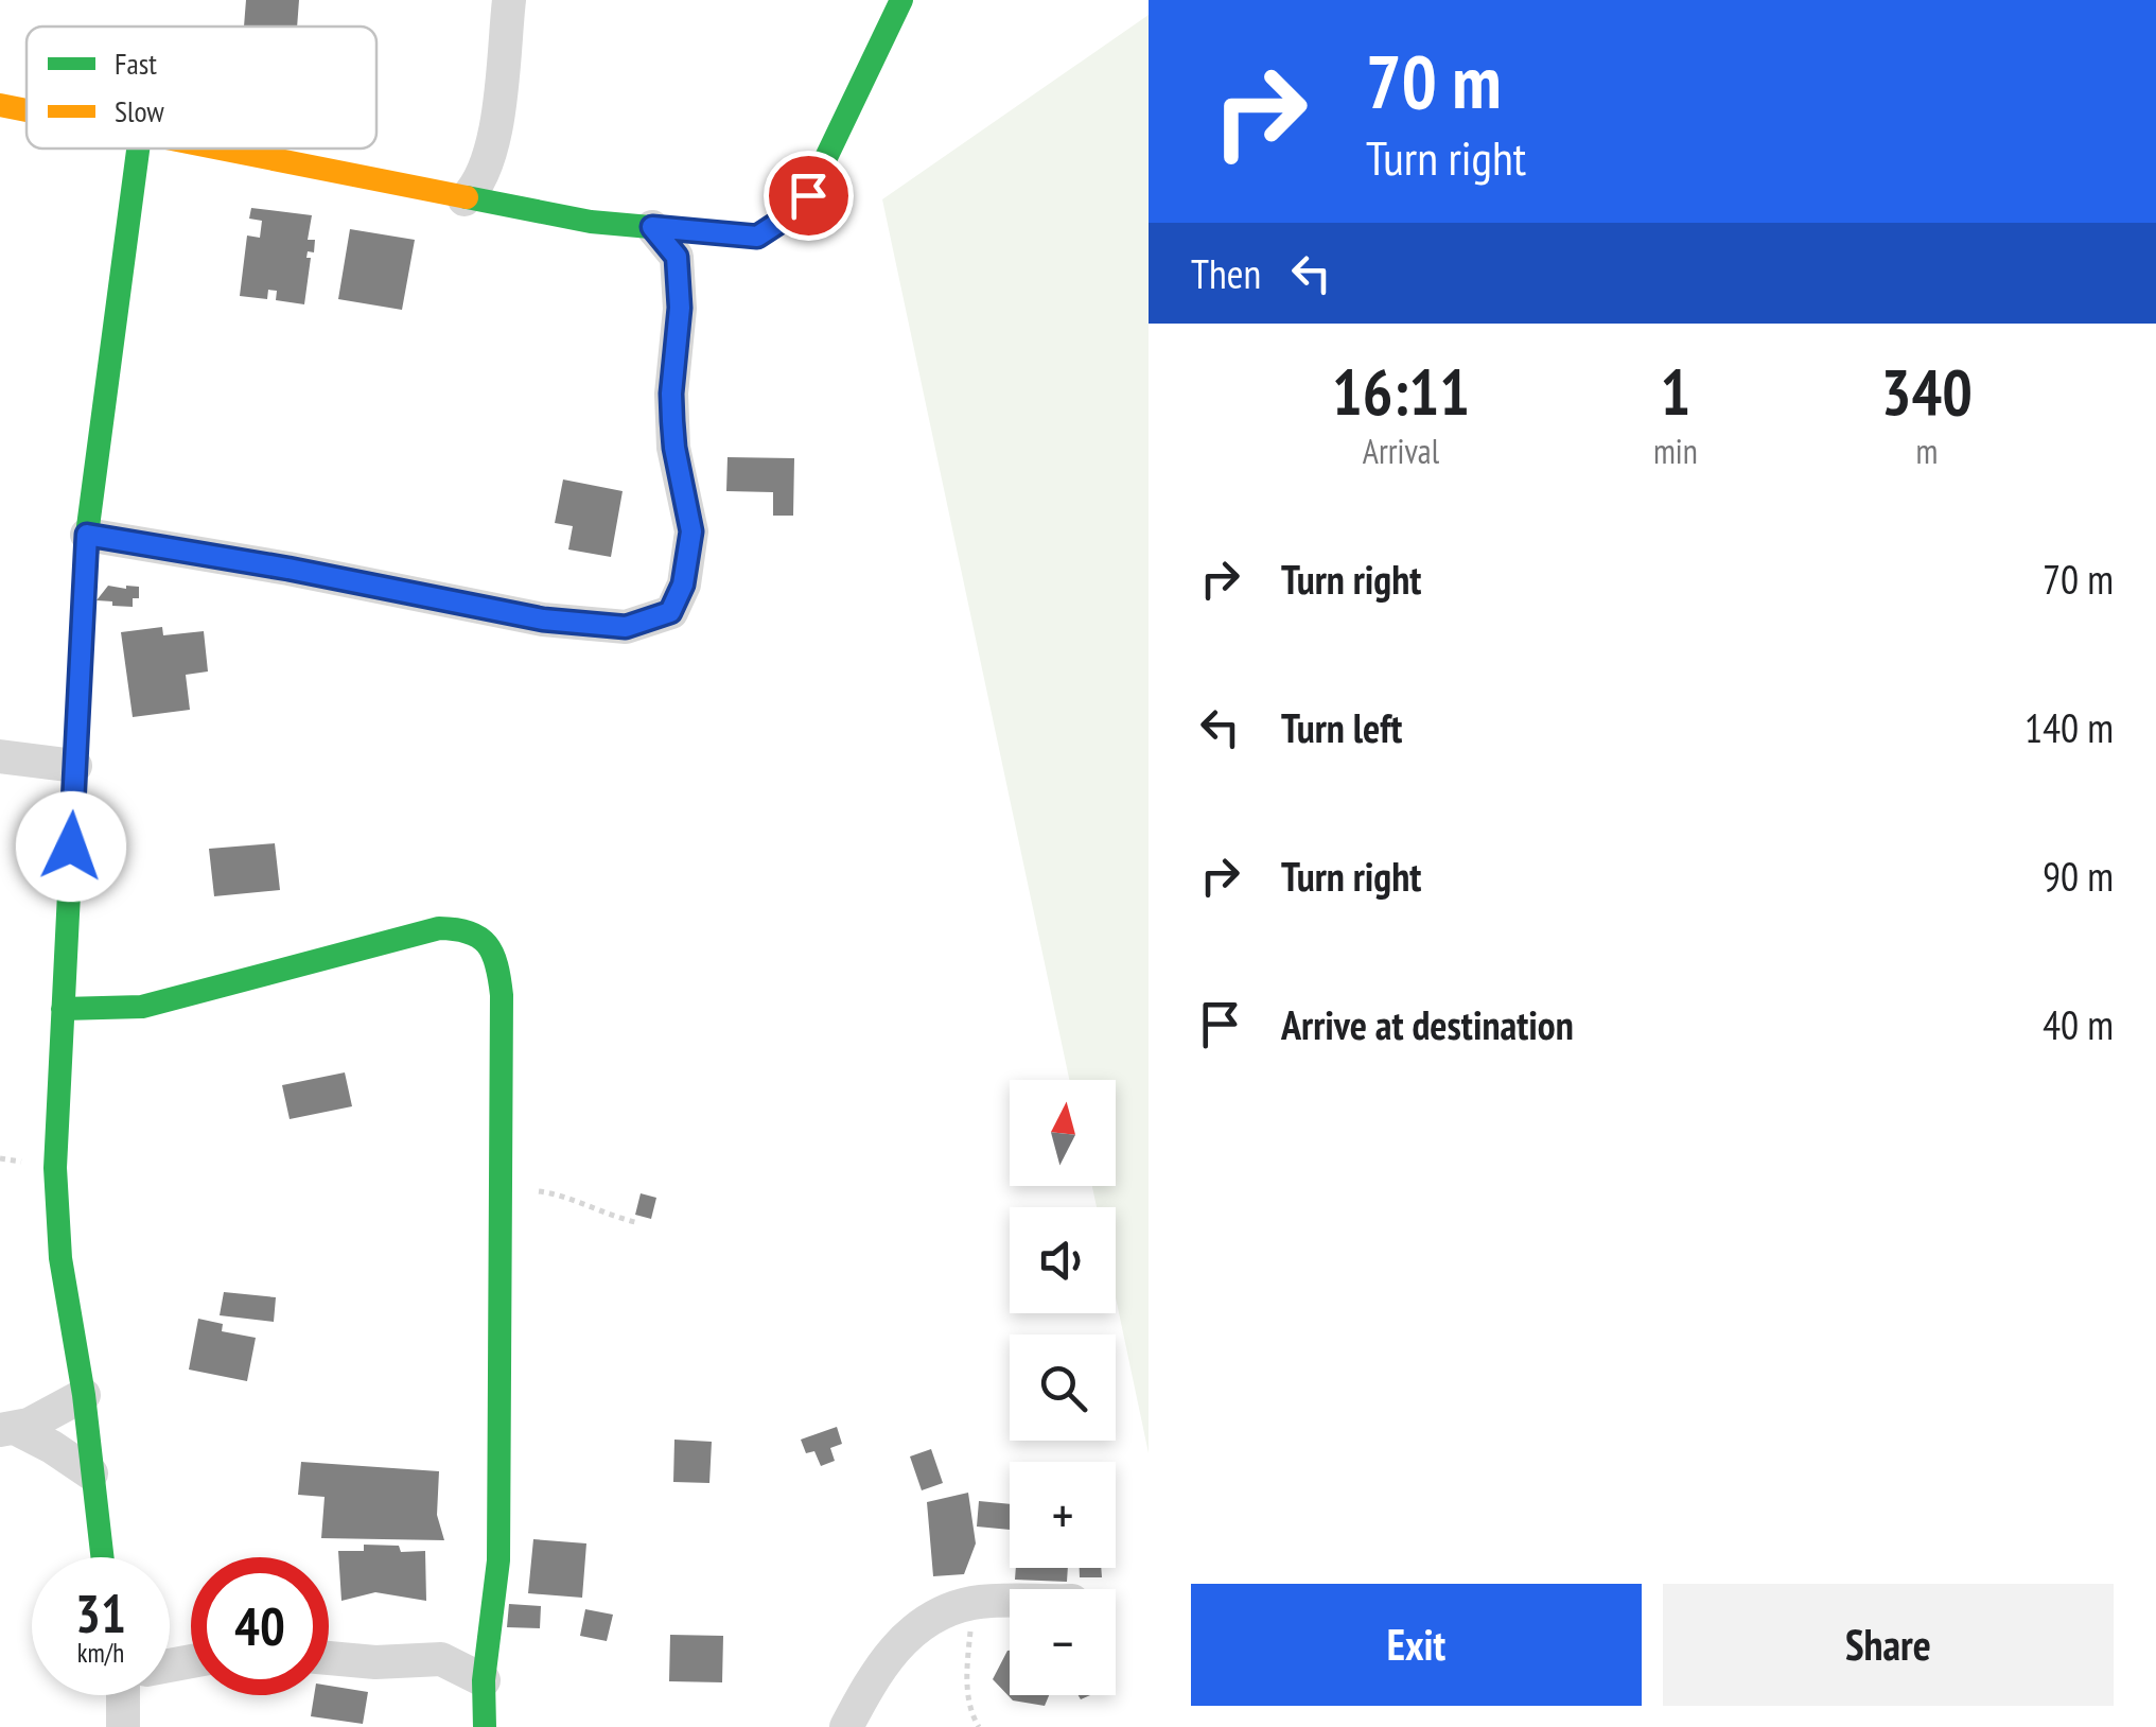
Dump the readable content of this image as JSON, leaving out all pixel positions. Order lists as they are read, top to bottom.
{
  "legend": ["Fast", "Slow"],
  "north": "top",
  "page": {
    "turn": ["70 m", "Turn right"],
    "then": "Then",
    "eta": [
      "16:11",
      "Arrival",
      "1",
      "min",
      "340",
      "m"
    ],
    "list": [
      {
        "name": "Turn right",
        "value": "70 m"
      },
      {
        "name": "Turn left",
        "value": "140 m"
      },
      {
        "name": "Turn right",
        "value": "90 m"
      },
      {
        "name": "Arrive at destination",
        "value": "40 m"
      }
    ],
    "map_buttons": ["+", "−"],
    "speed": "31 km/h",
    "limit": "40",
    "buttons": ["Exit", "Share"]
  }
}
